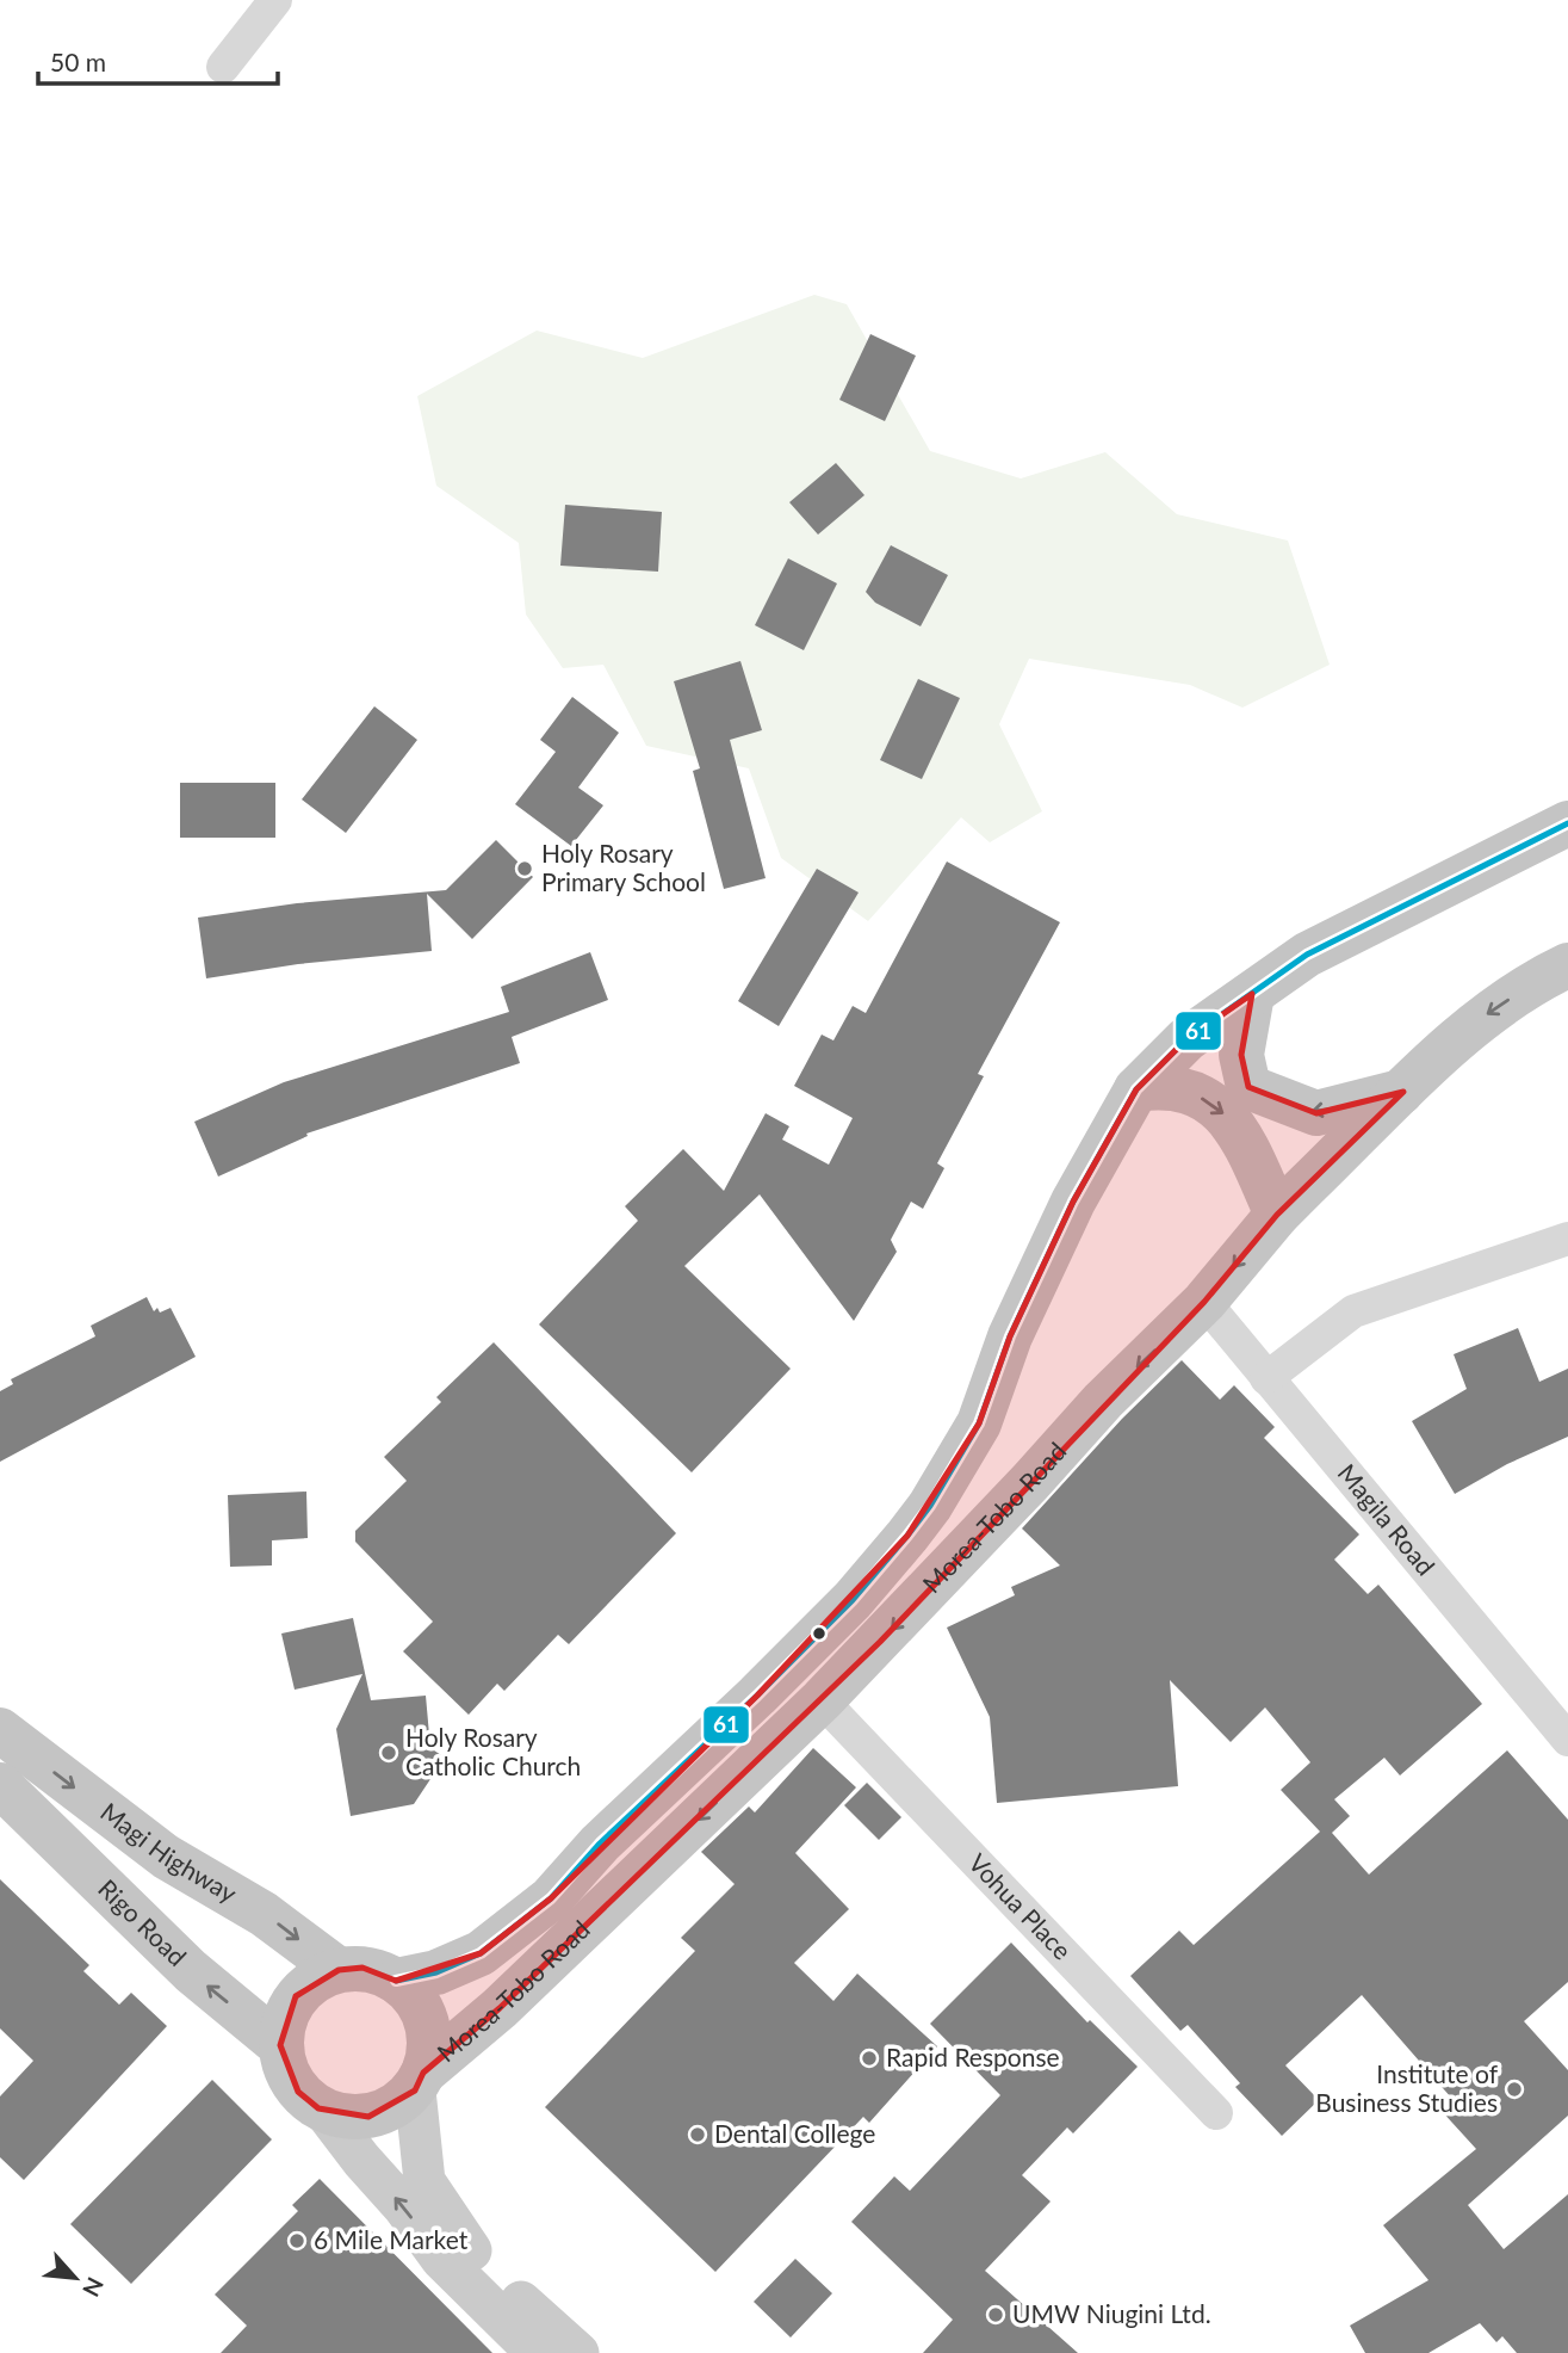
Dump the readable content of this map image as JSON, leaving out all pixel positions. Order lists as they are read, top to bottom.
{
  "streets": {
    "highway": ["Morea-Tobo Road", "Magi Highway", "Rigo Road"],
    "street": ["Magila Road", "Vohua Place"]
  },
  "crossings": [
    ["Morea-Tobo Road", "Magila Road"],
    ["Morea-Tobo Road", "Magi Highway"],
    ["Morea-Tobo Road", "Vohua Place"],
    ["Morea-Tobo Road", "Rigo Road"],
    ["Magi Highway", "Rigo Road"]
  ],
  "one_way": ["Magi Highway", "Rigo Road"],
  "places": [
    "Holy Rosary Primary School",
    "Holy Rosary Catholic Church",
    "Rapid Response",
    "Institute of Business Studies",
    "Dental College",
    "6 Mile Market",
    "UMW Niugini Ltd."
  ],
  "lines": ["transit line 61"],
  "scale_bar": "50 m",
  "north": "bottom right"
}
